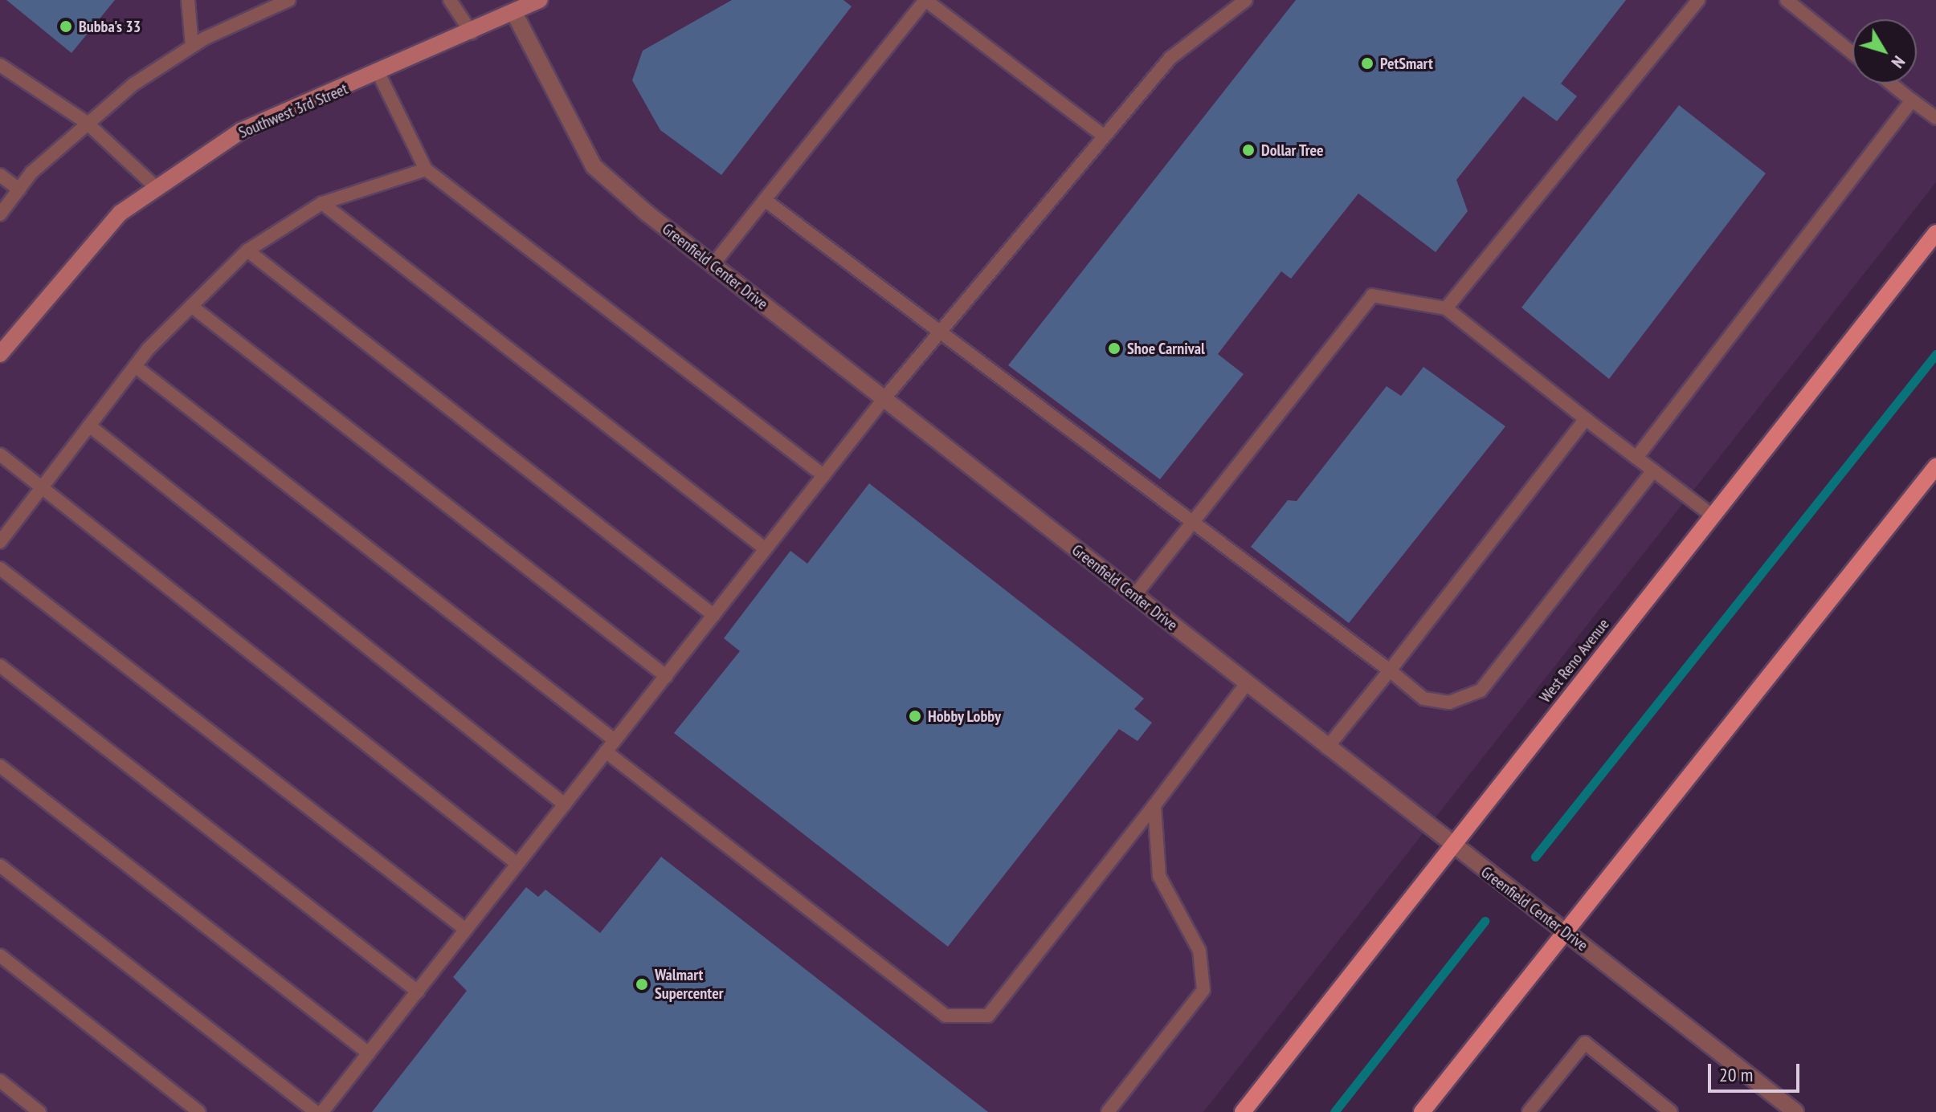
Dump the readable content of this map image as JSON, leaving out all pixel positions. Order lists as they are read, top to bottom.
{
  "streets": {
    "main road": ["Southwest 3rd Street", "West Reno Avenue"],
    "street": ["Greenfield Center Drive"]
  },
  "crossings": [
    ["Southwest 3rd Street", "Greenfield Center Drive"],
    ["Greenfield Center Drive", "West Reno Avenue"]
  ],
  "places": [
    "Bubba's 33",
    "PetSmart",
    "Dollar Tree",
    "Shoe Carnival",
    "Hobby Lobby",
    "Walmart Supercenter"
  ],
  "scale_bar": "20 m",
  "north": "bottom right"
}
